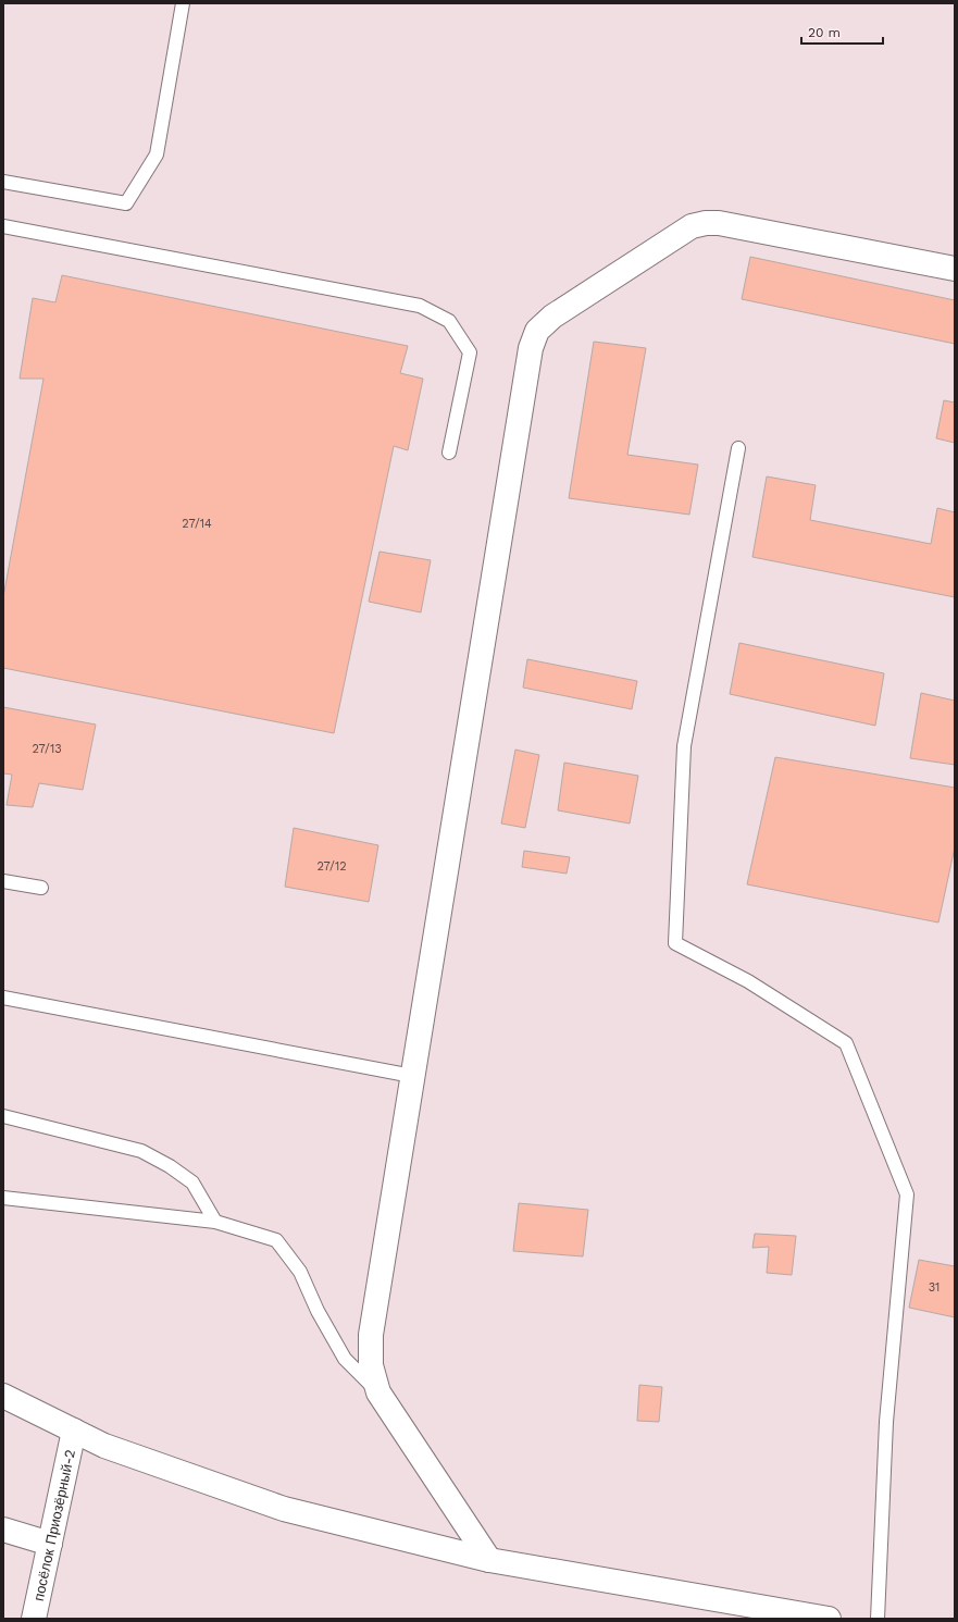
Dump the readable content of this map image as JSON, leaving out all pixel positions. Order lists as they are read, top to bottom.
{
  "streets": {
    "street": ["посёлок Приозёрный-2"]
  },
  "house_numbers": [
    "27/14",
    "27/13",
    "27/12",
    "31"
  ],
  "scale_bar": "20 m"
}
